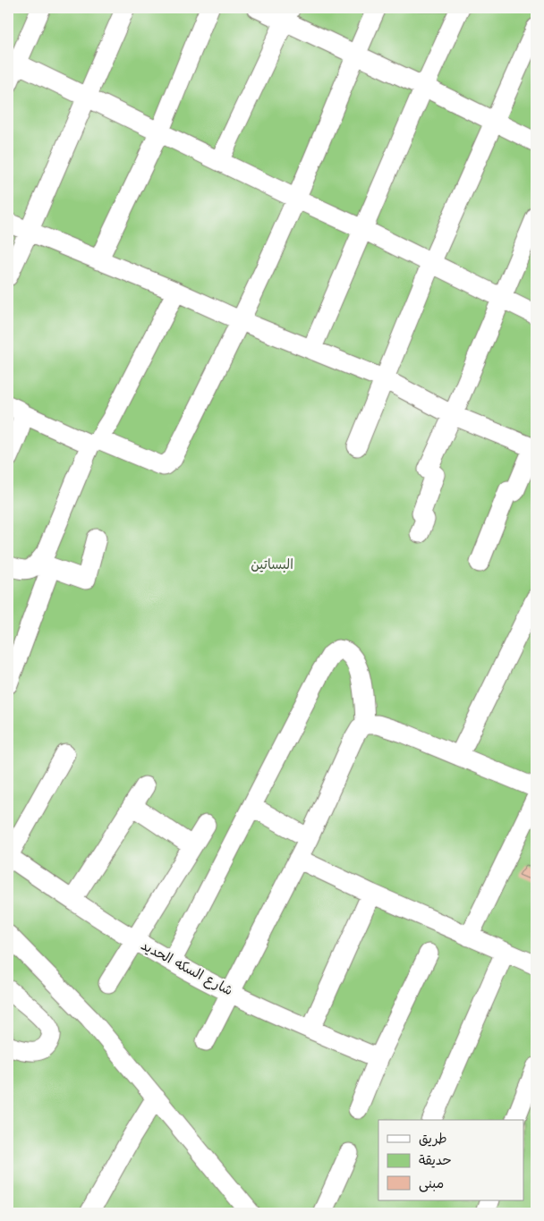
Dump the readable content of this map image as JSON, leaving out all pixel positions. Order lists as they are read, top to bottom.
{
  "streets": {
    "lane": ["شارع السكه الحديد"]
  },
  "parks": ["البساتين"],
  "legend": ["طريق", "حديقة", "مبنى"]
}
